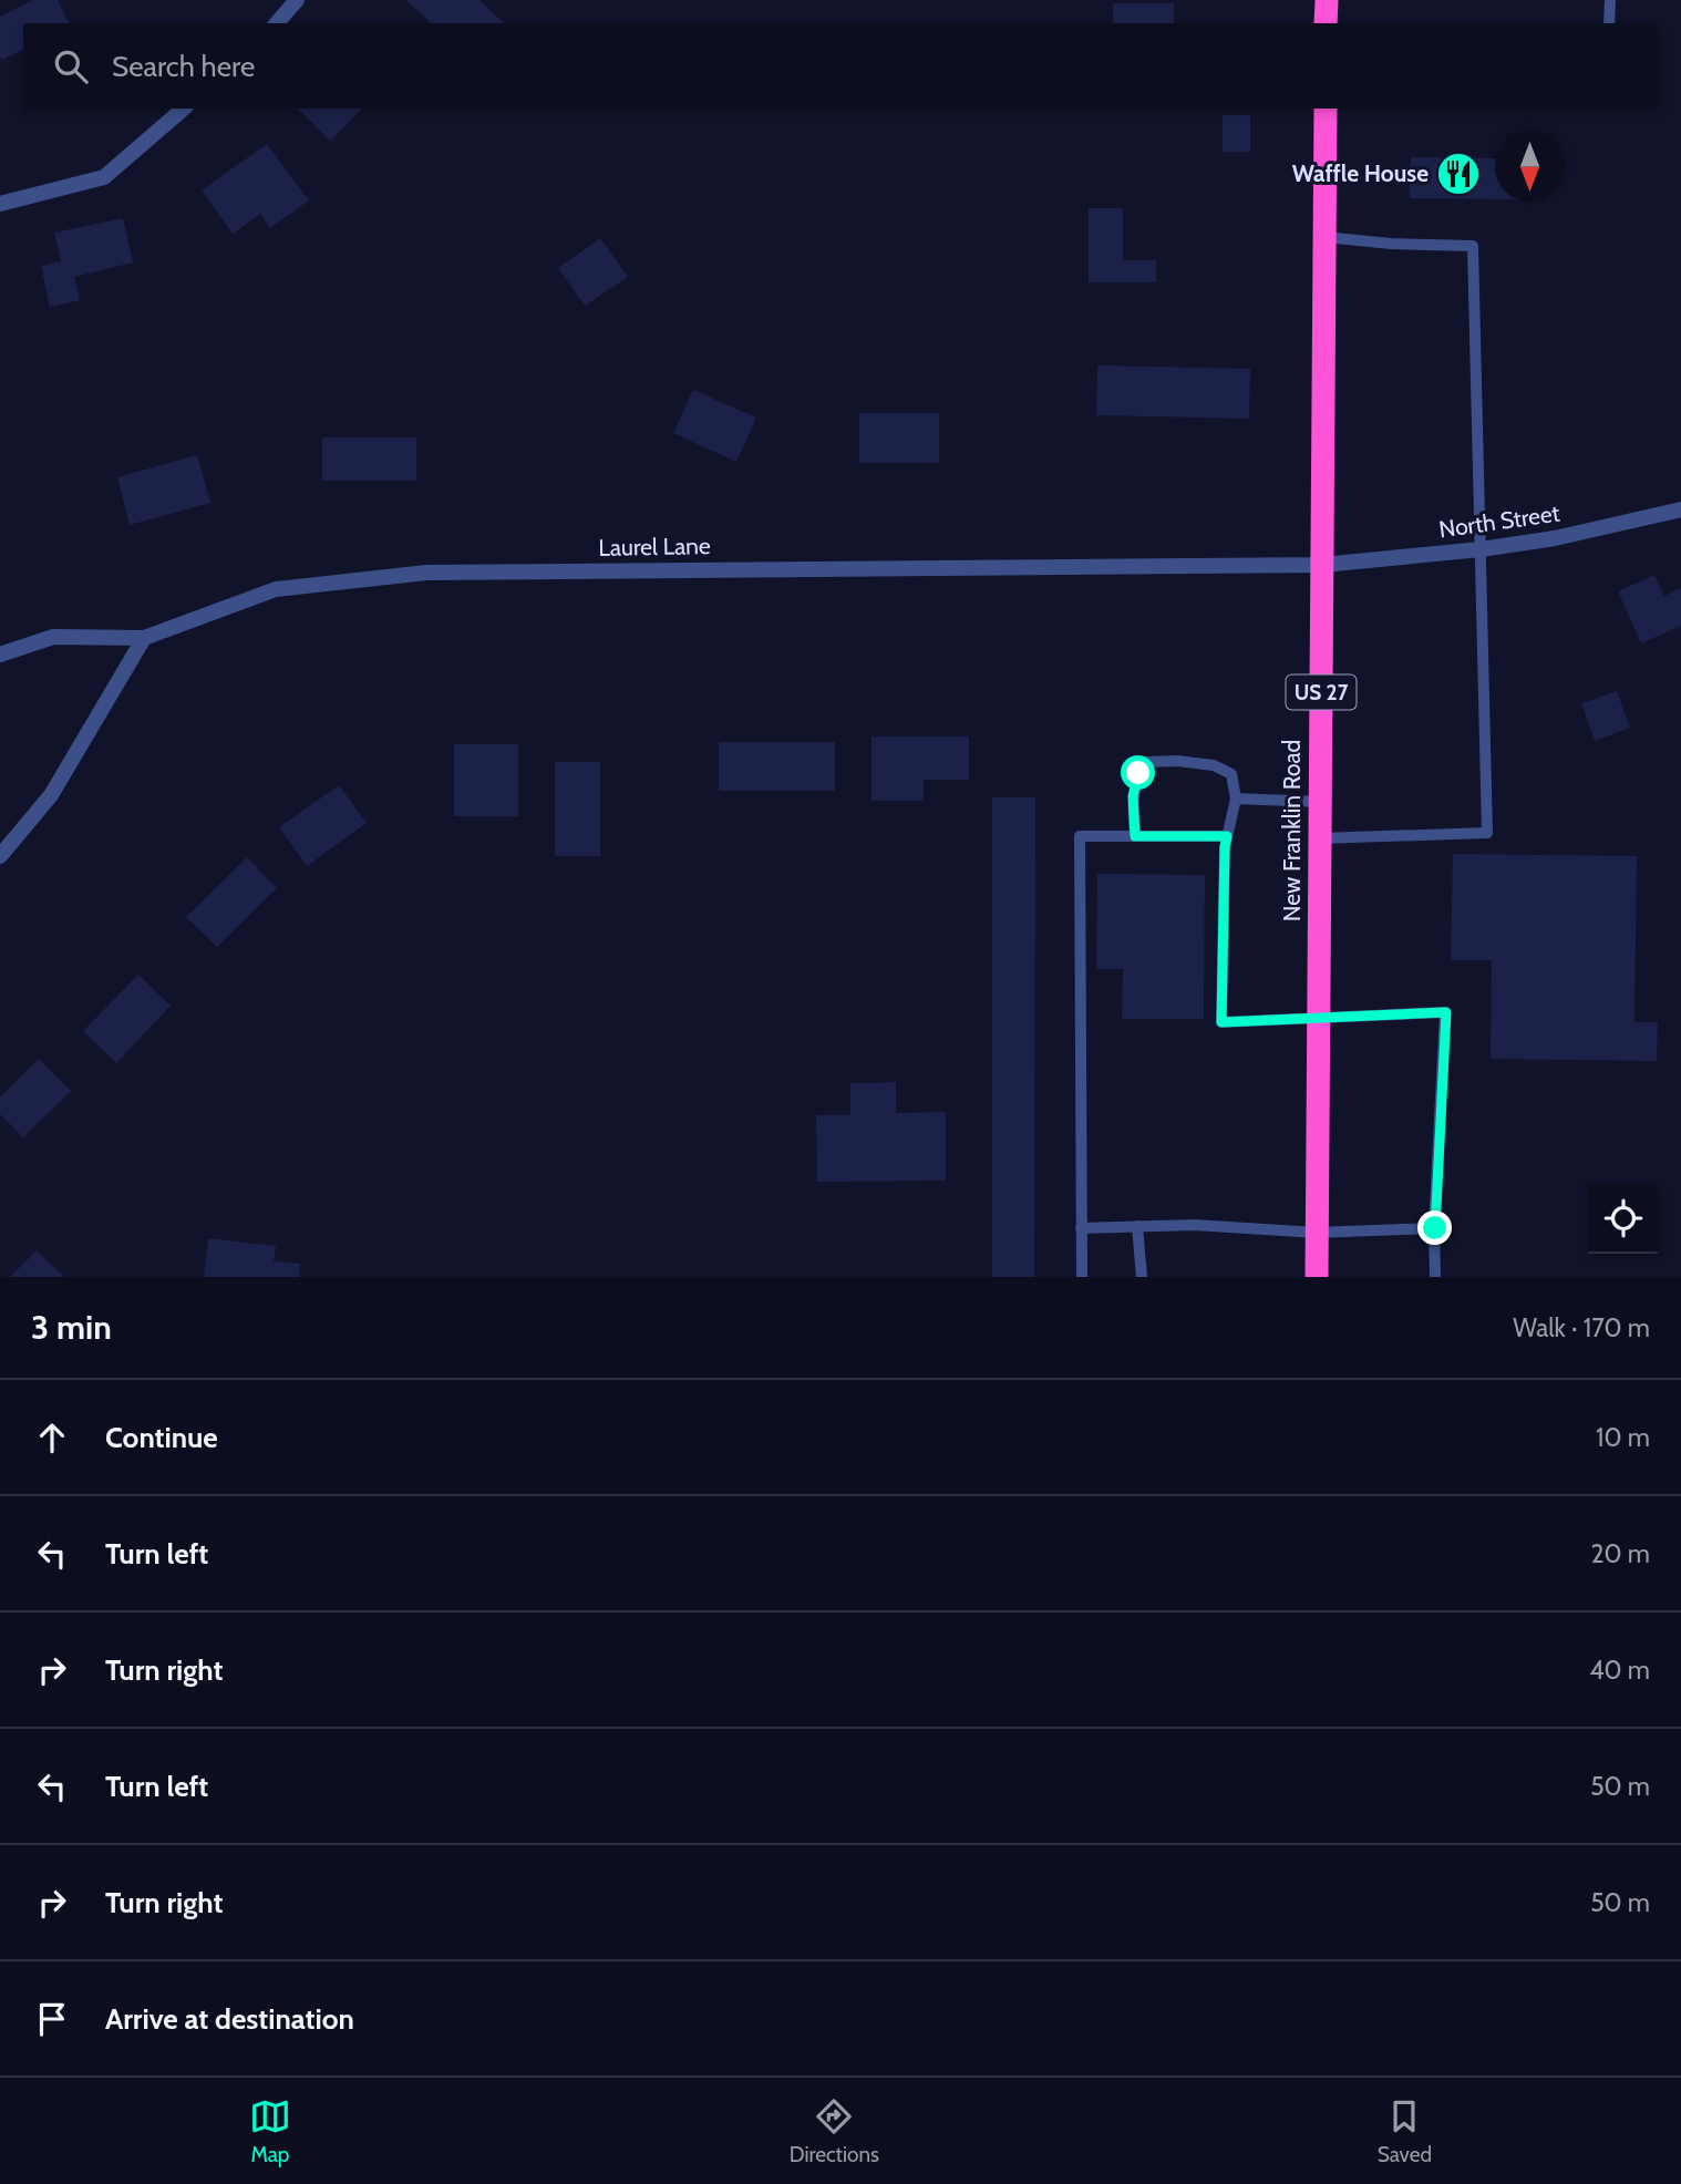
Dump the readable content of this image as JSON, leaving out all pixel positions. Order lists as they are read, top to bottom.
{
  "streets": {
    "highway": ["US 27", "New Franklin Road"],
    "street": ["North Street", "Laurel Lane"]
  },
  "crossings": [
    ["North Street", "Laurel Lane"],
    ["North Street", "New Franklin Road"],
    ["Laurel Lane", "New Franklin Road"]
  ],
  "places": {
    "restaurant": ["Waffle House"]
  },
  "north": "bottom",
  "page": {
    "search": "Search here",
    "heading": ["3 min", "Walk · 170 m"],
    "list": [
      ["Continue", "10 m"],
      ["Turn left", "20 m"],
      ["Turn right", "40 m"],
      ["Turn left", "50 m"],
      ["Turn right", "50 m"],
      "Arrive at destination"
    ],
    "nav": ["Map", "Directions", "Saved"]
  }
}
